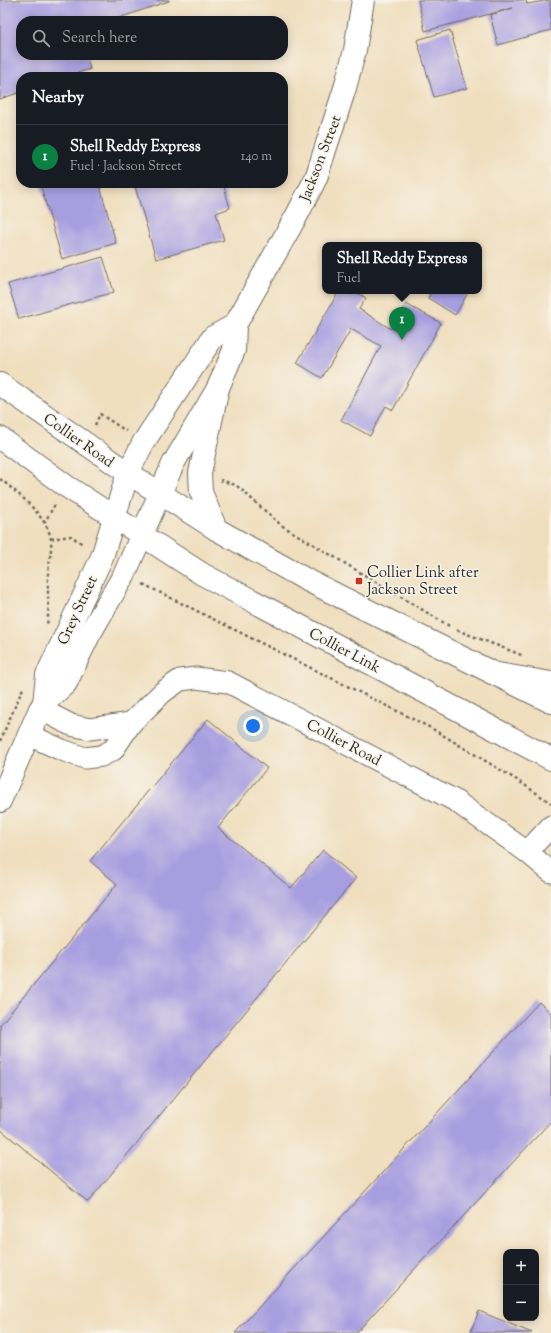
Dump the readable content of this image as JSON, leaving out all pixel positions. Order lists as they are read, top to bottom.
{
  "streets": {
    "main road": [
      "Jackson Street",
      "Collier Road",
      "Grey Street",
      "Collier Link"
    ]
  },
  "crossings": [
    ["Jackson Street", "Collier Road"],
    ["Jackson Street", "Grey Street"],
    ["Collier Road", "Grey Street"],
    ["Grey Street", "Collier Link"]
  ],
  "places": {
    "transit": ["Collier Link after Jackson Street"]
  },
  "page": {
    "search": "Search here",
    "heading": "Nearby",
    "list": [
      {
        "mark": "1",
        "name": "Shell Reddy Express",
        "note": "Fuel · Jackson Street",
        "value": "140 m"
      }
    ],
    "popup": ["Shell Reddy Express", "Fuel"],
    "pins": "1",
    "map_buttons": ["+", "−"]
  }
}
